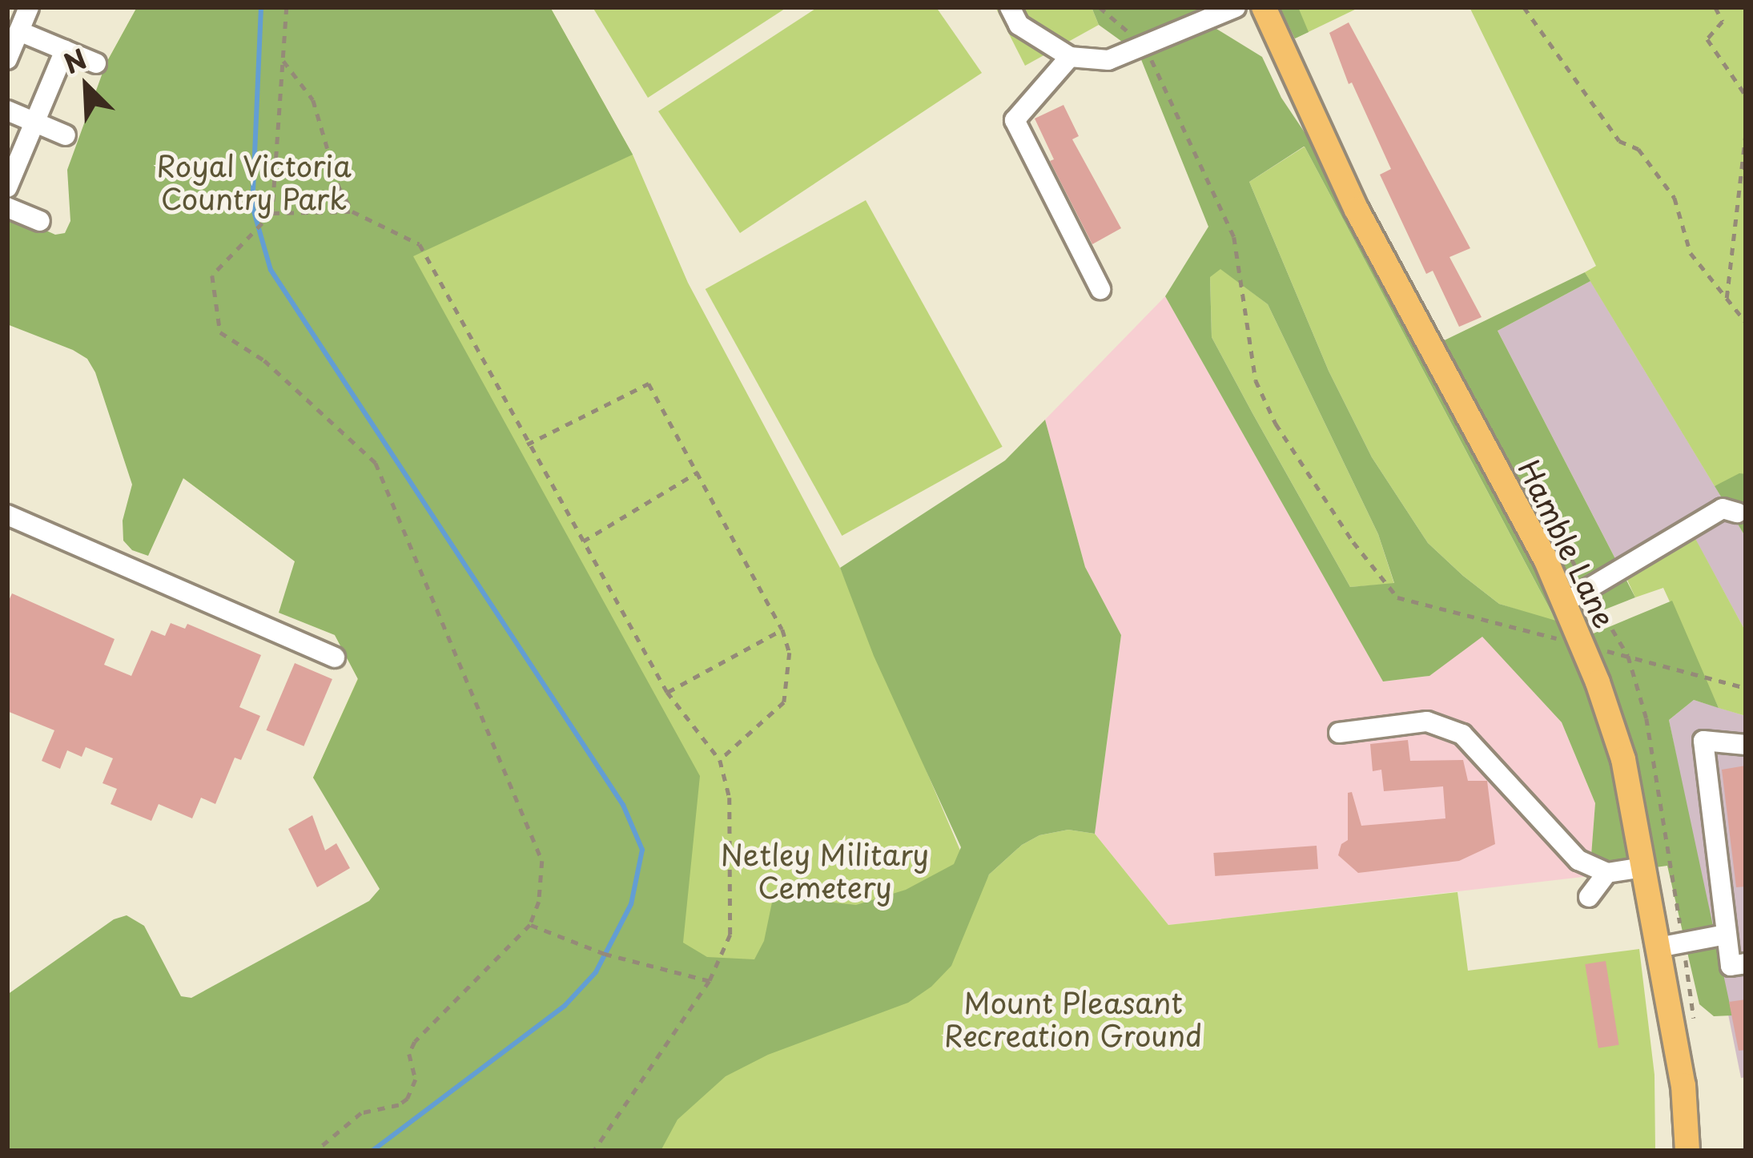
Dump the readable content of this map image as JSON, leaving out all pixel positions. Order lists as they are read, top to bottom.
{
  "streets": {
    "main road": ["Hamble Lane"]
  },
  "parks": ["Royal Victoria Country Park", "Netley Military Cemetery", "Mount Pleasant Recreation Ground"],
  "north": "top left"
}
